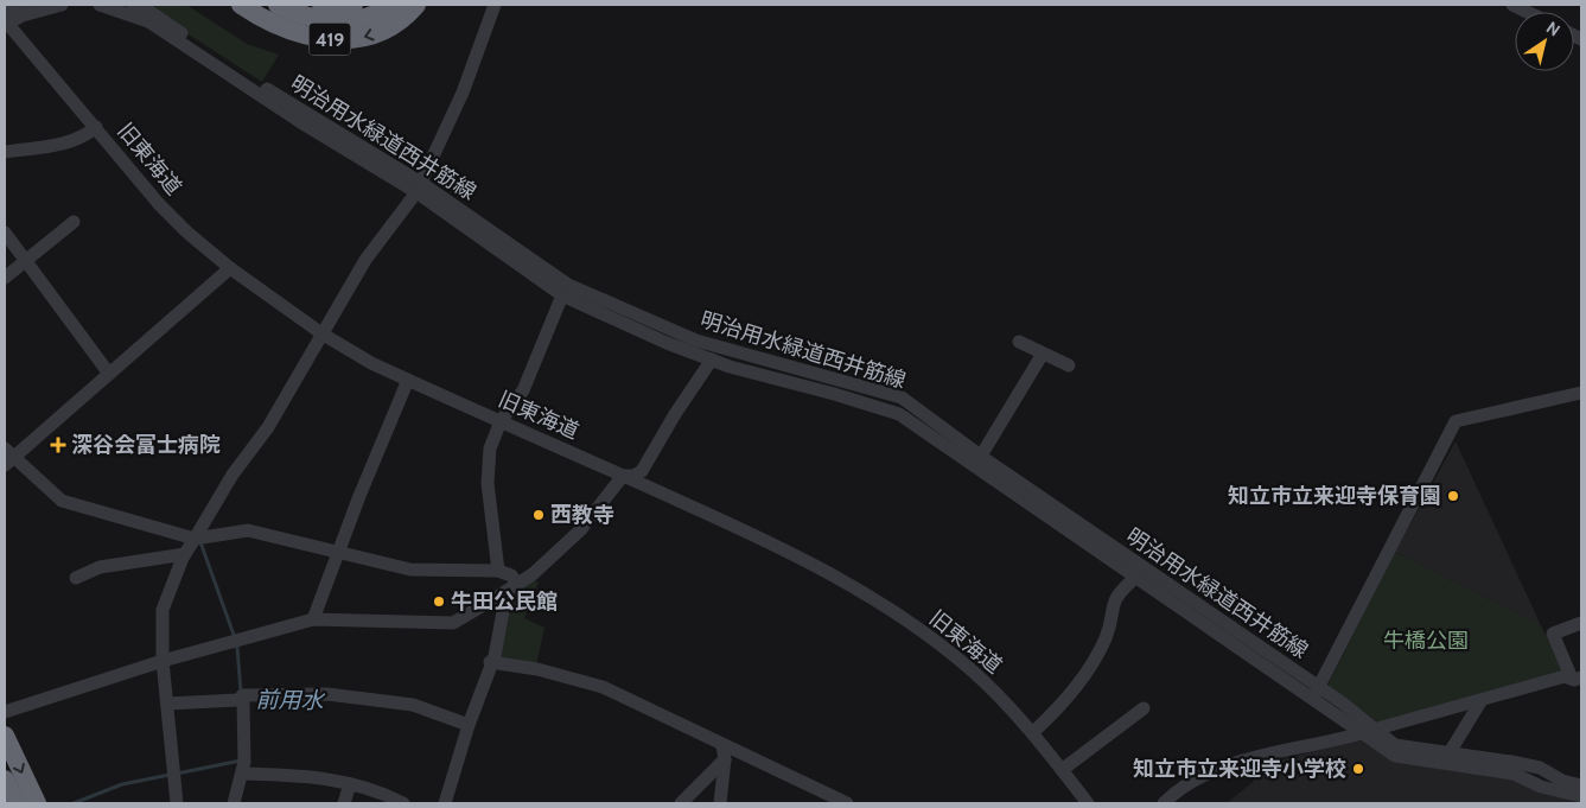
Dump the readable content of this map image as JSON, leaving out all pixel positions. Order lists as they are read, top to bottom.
{
  "streets": {
    "highway": ["419"],
    "street": ["明治用水緑道西井筋線", "旧東海道"]
  },
  "water": ["前用水"],
  "parks": ["牛橋公園"],
  "places": {
    "health": ["深谷会富士病院"],
    "other": [
      "知立市立来迎寺保育園",
      "西教寺",
      "牛田公民館",
      "知立市立来迎寺小学校"
    ]
  },
  "north": "top right"
}
